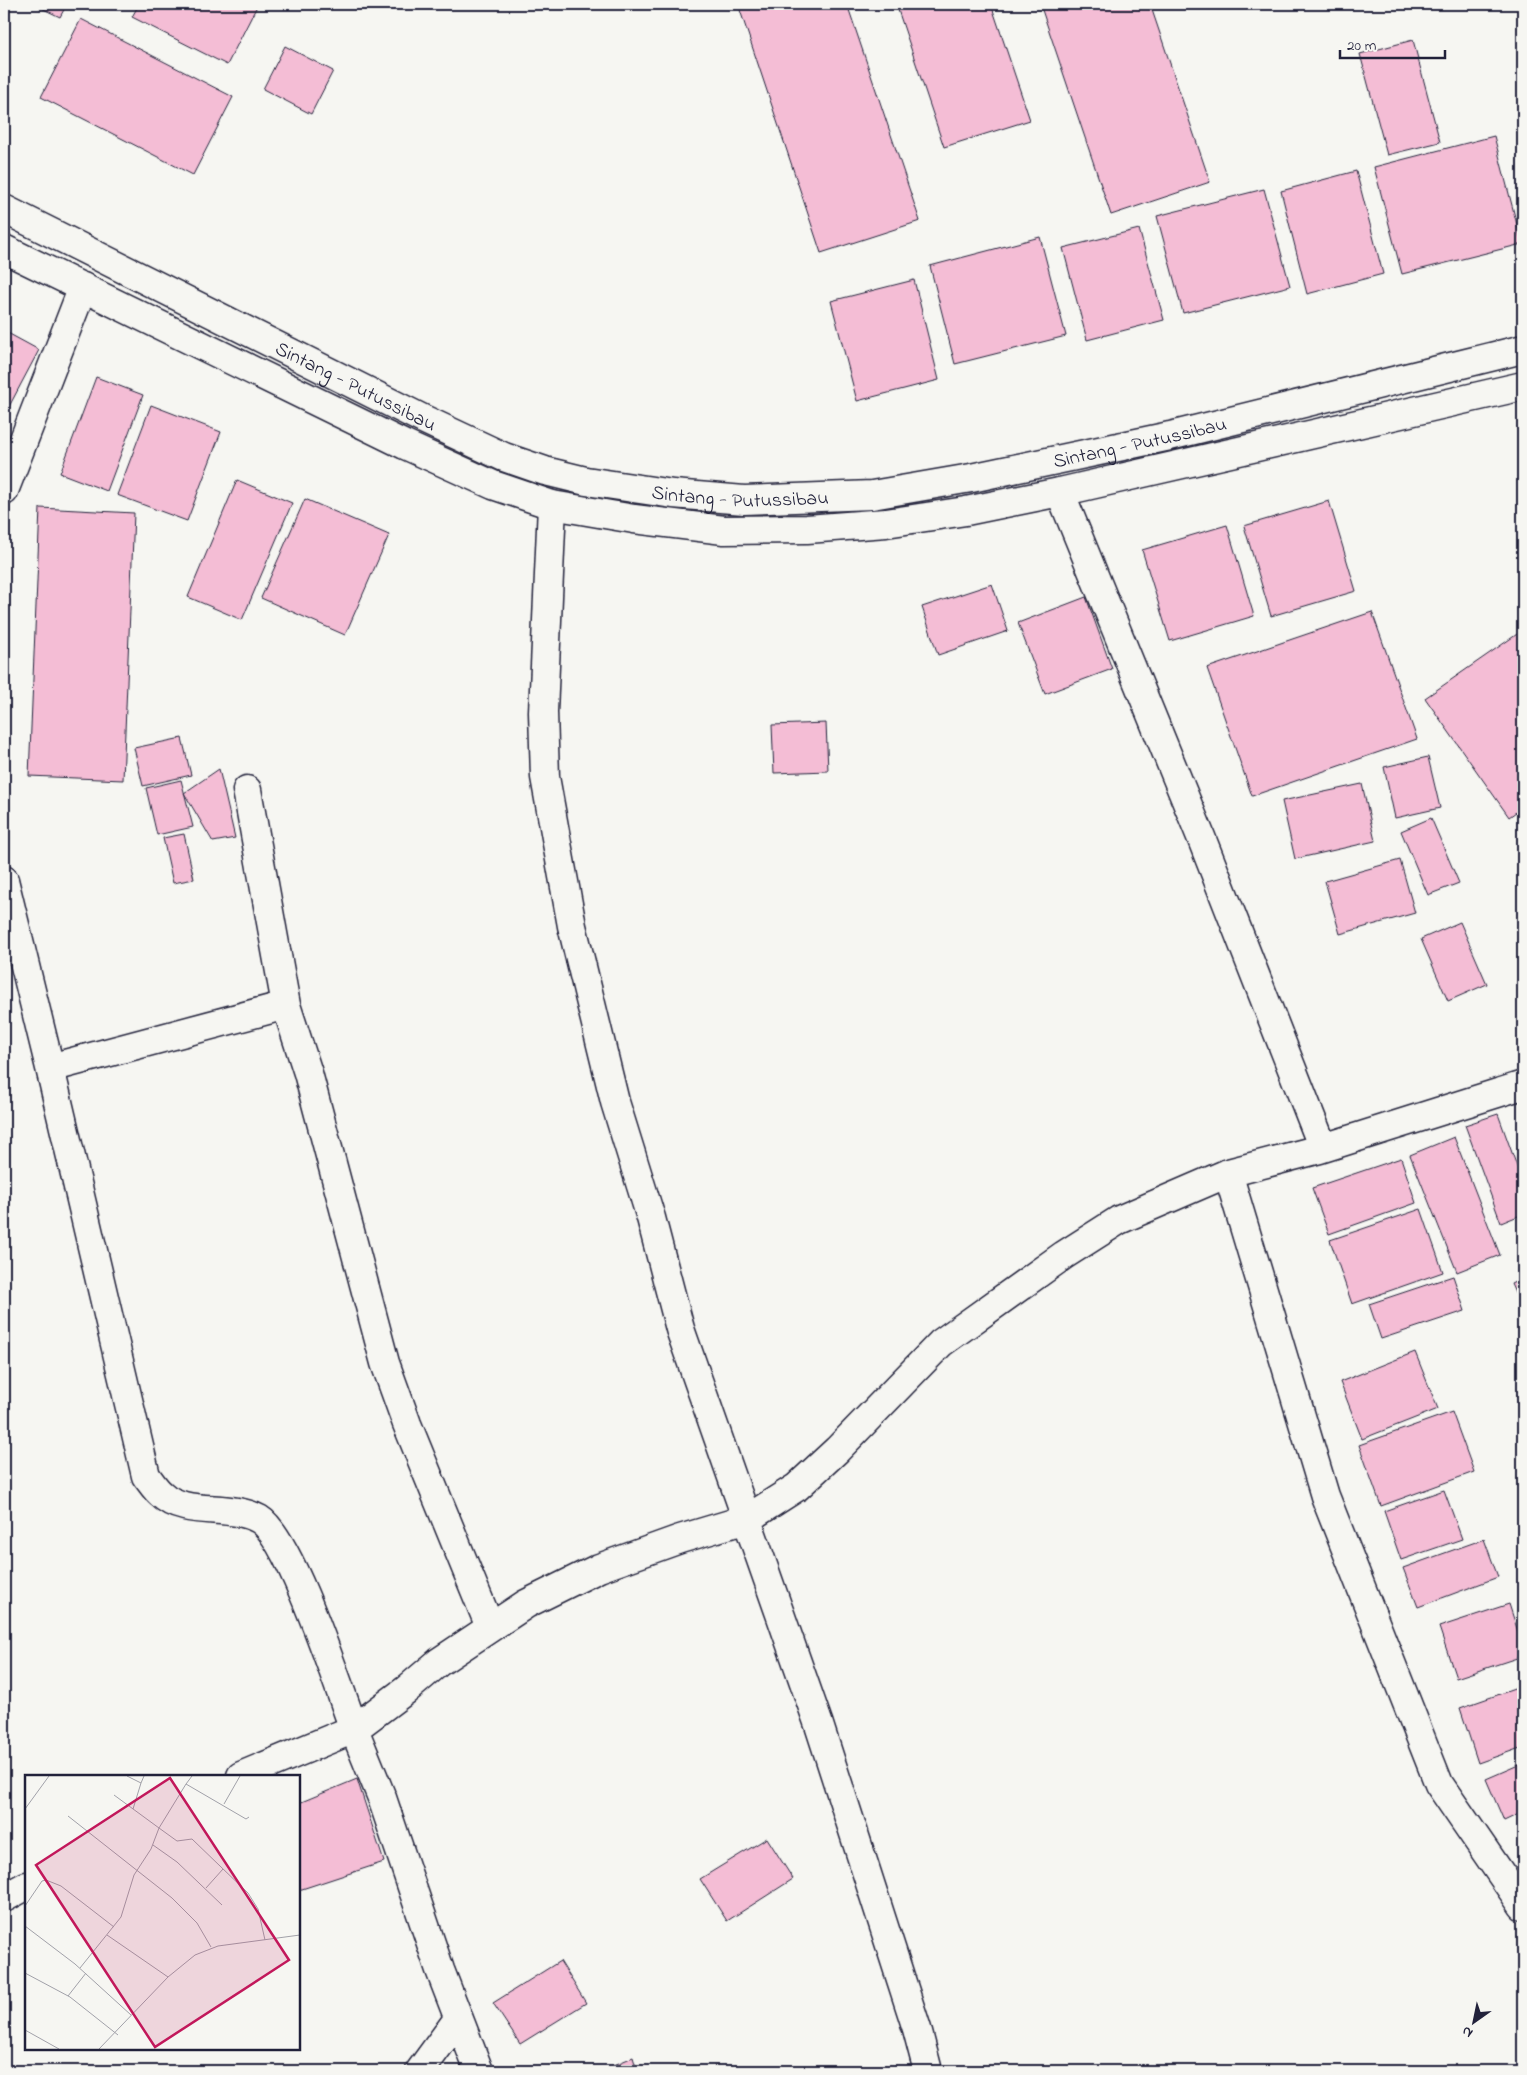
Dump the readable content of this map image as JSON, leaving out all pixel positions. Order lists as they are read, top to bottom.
{
  "streets": {
    "main road": ["Sintang - Putussibau"]
  },
  "scale_bar": "20 m",
  "north": "bottom left"
}
